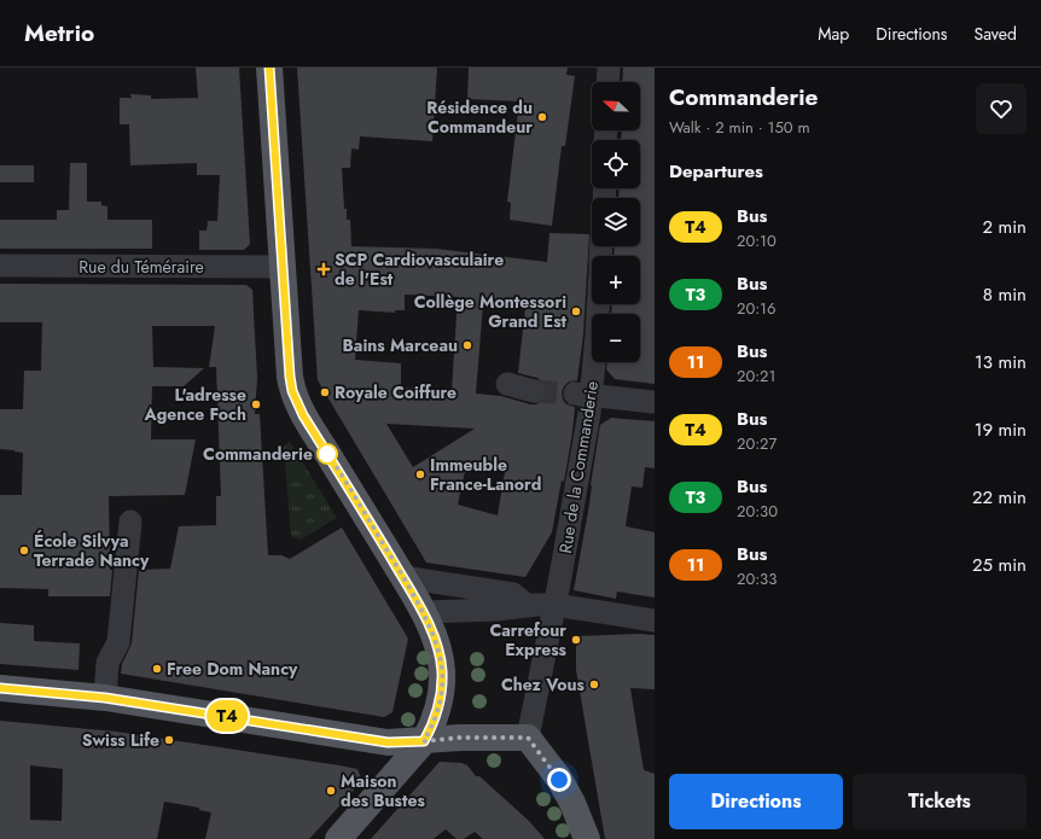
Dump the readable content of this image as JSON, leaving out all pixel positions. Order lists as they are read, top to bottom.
{
  "streets": {
    "street": ["Rue du Téméraire", "Rue de la Commanderie"]
  },
  "places": {
    "other": [
      "Résidence du Commandeur",
      "Collège Montessori Grand Est",
      "Bains Marceau",
      "Royale Coiffure",
      "L'adresse Agence Foch",
      "Commanderie",
      "Immeuble France-Lanord",
      "École Silvya Terrade Nancy",
      "Carrefour Express",
      "Free Dom Nancy",
      "Chez Vous",
      "Swiss Life",
      "Maison des Bustes"
    ],
    "health": ["SCP Cardiovasculaire de l'Est"]
  },
  "lines": ["bus line T4"],
  "north": "left",
  "page": {
    "header": "Metrio",
    "nav": ["Map", "Directions", "Saved"],
    "on_map": "T4",
    "heading": [
      ["Commanderie", "Walk · 2 min · 150 m"],
      "Departures"
    ],
    "map_buttons": ["+", "−"],
    "list": [
      {
        "mark": "T4",
        "name": "Bus",
        "note": "20:10",
        "value": "2 min"
      },
      {
        "mark": "T3",
        "name": "Bus",
        "note": "20:16",
        "value": "8 min"
      },
      {
        "mark": "11",
        "name": "Bus",
        "note": "20:21",
        "value": "13 min"
      },
      {
        "mark": "T4",
        "name": "Bus",
        "note": "20:27",
        "value": "19 min"
      },
      {
        "mark": "T3",
        "name": "Bus",
        "note": "20:30",
        "value": "22 min"
      },
      {
        "mark": "11",
        "name": "Bus",
        "note": "20:33",
        "value": "25 min"
      }
    ],
    "buttons": ["Directions", "Tickets"]
  }
}
